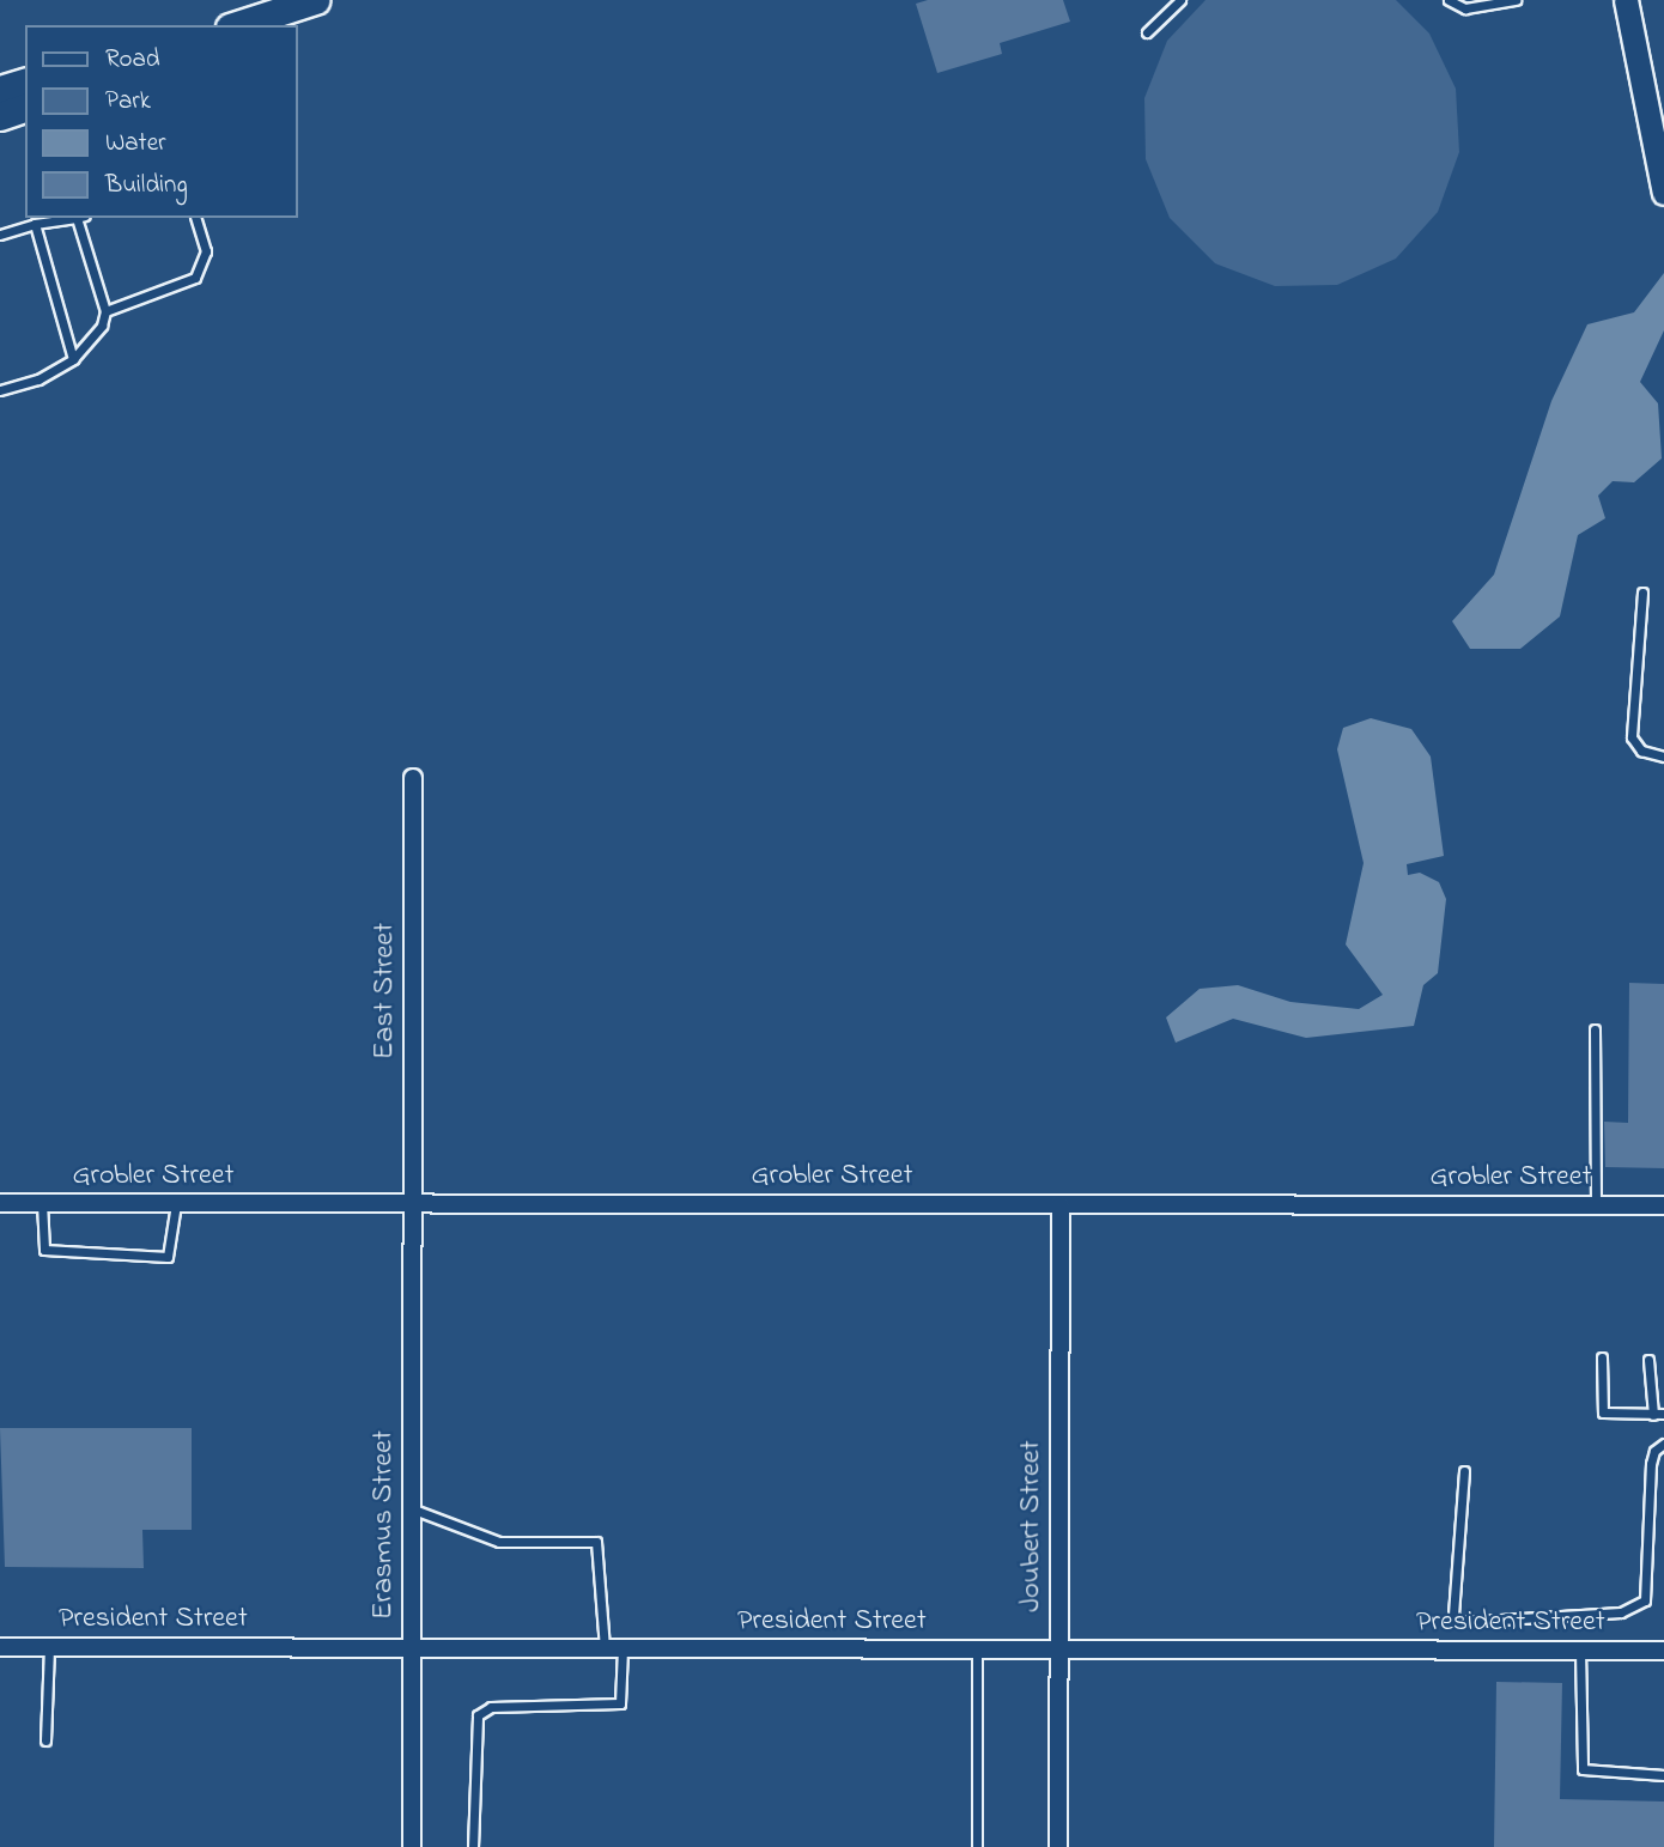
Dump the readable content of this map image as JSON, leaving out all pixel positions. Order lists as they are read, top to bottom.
{
  "streets": {
    "street": [
      "East Street",
      "Grobler Street",
      "Erasmus Street",
      "Joubert Street",
      "President Street"
    ]
  },
  "crossings": [
    ["East Street", "Grobler Street"],
    ["East Street", "Erasmus Street"],
    ["Grobler Street", "Erasmus Street"],
    ["Grobler Street", "Joubert Street"],
    ["Erasmus Street", "President Street"],
    ["Joubert Street", "President Street"]
  ],
  "legend": [
    "Road",
    "Park",
    "Water",
    "Building"
  ]
}
